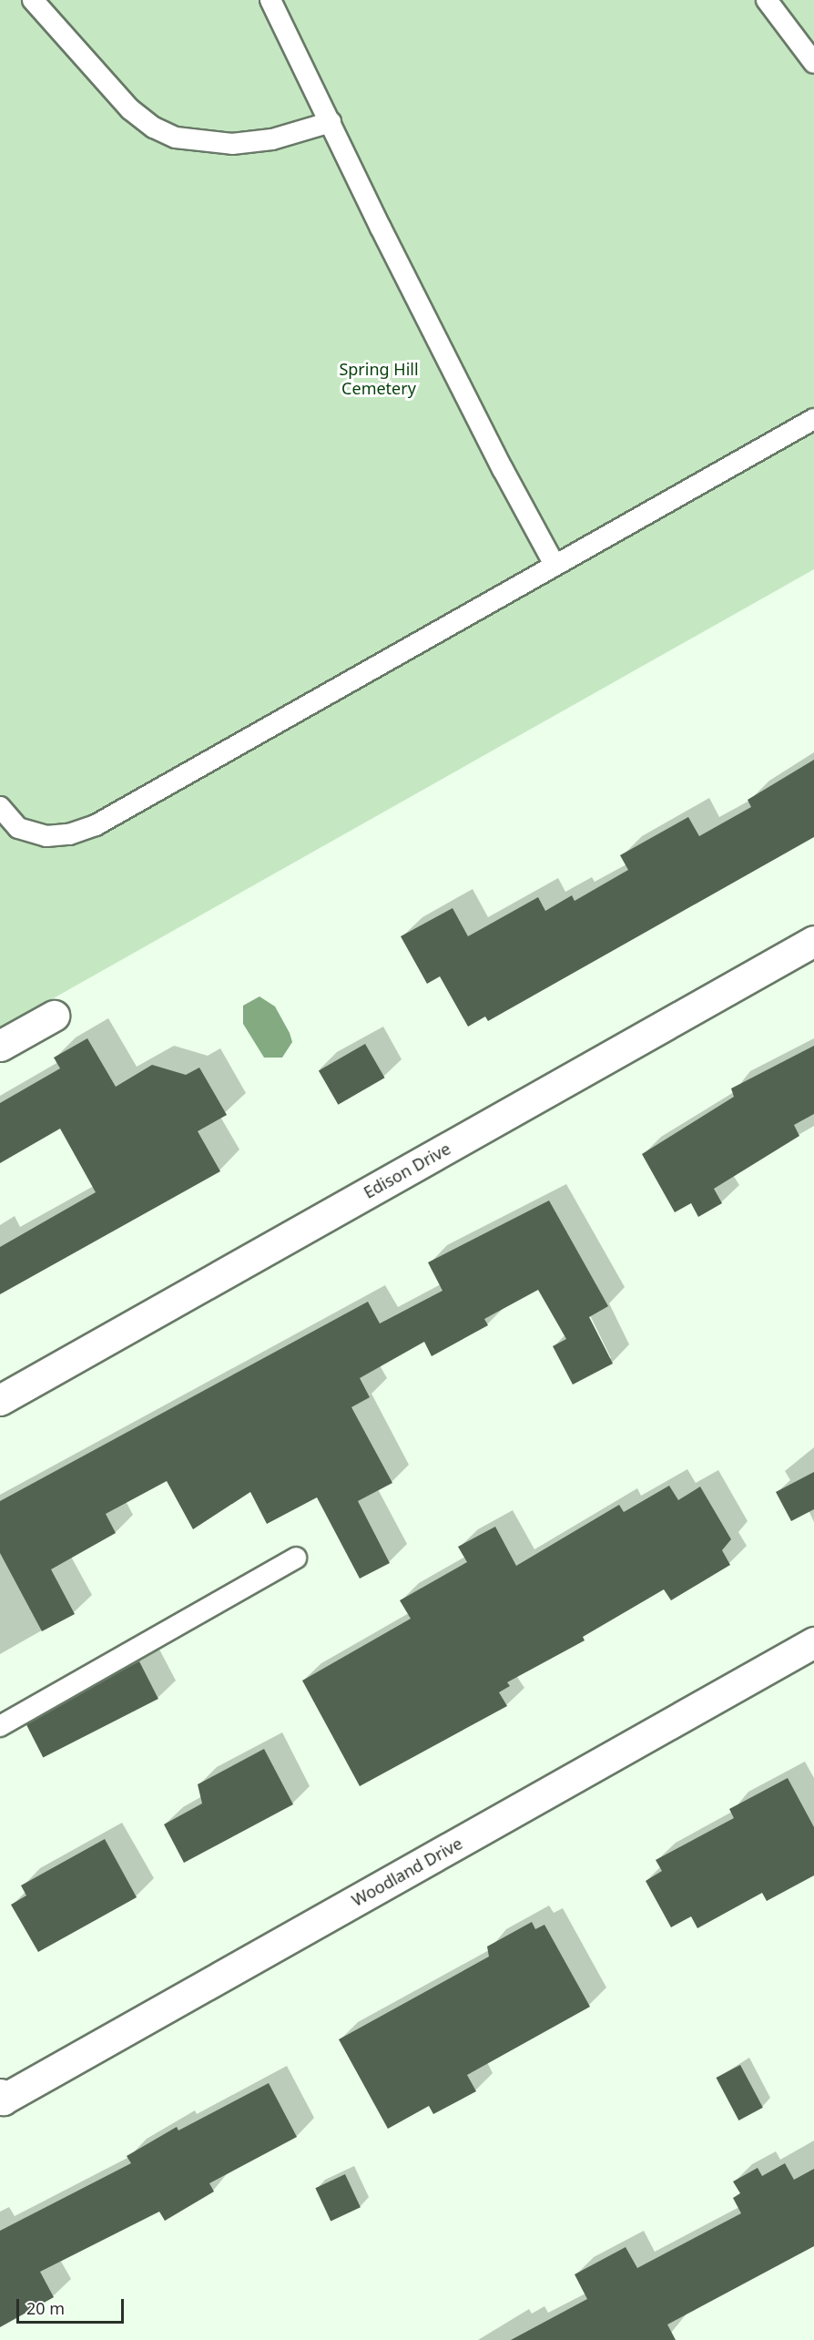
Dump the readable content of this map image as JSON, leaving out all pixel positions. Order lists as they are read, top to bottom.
{
  "streets": {
    "street": ["Edison Drive", "Woodland Drive"]
  },
  "parks": ["Spring Hill Cemetery"],
  "scale_bar": "20 m"
}
